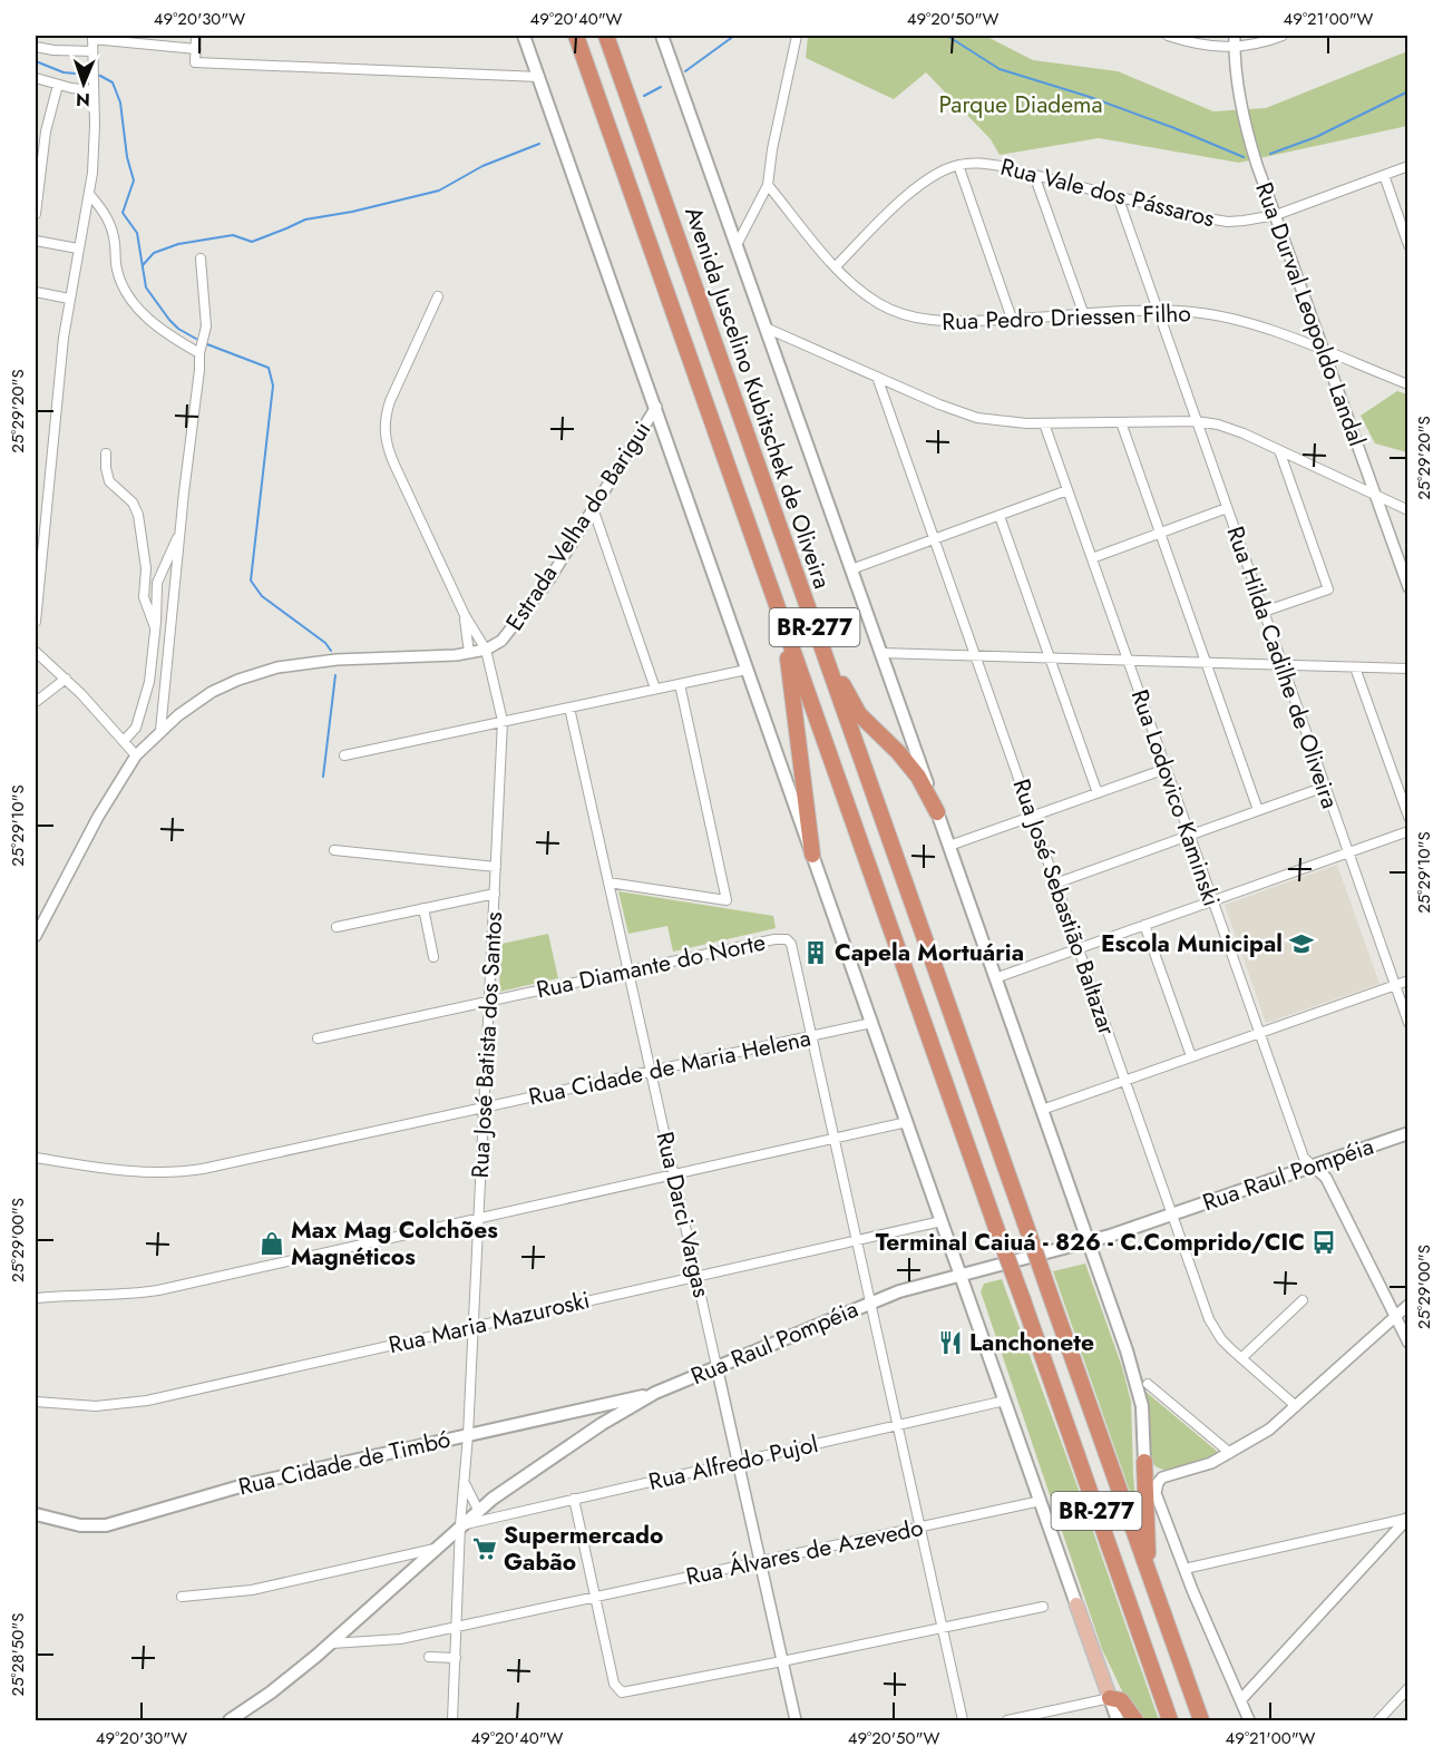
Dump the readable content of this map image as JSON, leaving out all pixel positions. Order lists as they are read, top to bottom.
{
  "streets": {
    "highway": ["Avenida Juscelino Kubitschek de Oliveira", "BR-277"],
    "main road": ["Rua Raul Pompéia", "Rua Cidade de Timbó"],
    "street": [
      "Rua Vale dos Pássaros",
      "Rua Durval Leopoldo Landal",
      "Rua Pedro Driessen Filho",
      "Estrada Velha do Barigui",
      "Rua Hilda Cadilhe de Oliveira",
      "Rua Lodovico Kaminski",
      "Rua José Sebastião Baltazar",
      "Rua Diamante do Norte",
      "Rua José Batista dos Santos",
      "Rua Cidade de Maria Helena",
      "Rua Darci Vargas",
      "Rua Maria Mazuroski",
      "Rua Alfredo Pujol",
      "Rua Álvares de Azevedo"
    ]
  },
  "crossings": [
    ["Rua Vale dos Pássaros", "Rua Durval Leopoldo Landal"],
    ["Rua Vale dos Pássaros", "Rua Pedro Driessen Filho"],
    ["Rua Vale dos Pássaros", "Rua Hilda Cadilhe de Oliveira"],
    ["Rua Durval Leopoldo Landal", "Rua Pedro Driessen Filho"],
    ["Rua Pedro Driessen Filho", "Rua Hilda Cadilhe de Oliveira"],
    ["Estrada Velha do Barigui", "Rua José Batista dos Santos"],
    ["Rua Lodovico Kaminski", "Rua Raul Pompéia"],
    ["Rua José Sebastião Baltazar", "Rua Raul Pompéia"],
    ["Rua Diamante do Norte", "Rua José Batista dos Santos"],
    ["Rua Diamante do Norte", "Rua Cidade de Maria Helena"],
    ["Rua Diamante do Norte", "Rua Darci Vargas"],
    ["Rua José Batista dos Santos", "Rua Cidade de Maria Helena"],
    ["Rua José Batista dos Santos", "Rua Raul Pompéia"],
    ["Rua José Batista dos Santos", "Rua Maria Mazuroski"],
    ["Rua José Batista dos Santos", "Rua Cidade de Timbó"],
    ["Rua José Batista dos Santos", "Rua Alfredo Pujol"],
    ["Rua José Batista dos Santos", "Rua Álvares de Azevedo"],
    ["Rua Cidade de Maria Helena", "Rua Darci Vargas"],
    ["Rua Raul Pompéia", "Rua Darci Vargas"],
    ["Rua Raul Pompéia", "Rua Cidade de Timbó"],
    ["Rua Raul Pompéia", "Rua Alfredo Pujol"],
    ["Rua Raul Pompéia", "Rua Álvares de Azevedo"],
    ["Rua Darci Vargas", "Rua Maria Mazuroski"],
    ["Rua Darci Vargas", "Rua Alfredo Pujol"],
    ["Rua Darci Vargas", "Rua Álvares de Azevedo"]
  ],
  "parks": ["Parque Diadema"],
  "places": {
    "school or university": ["Escola Municipal"],
    "building": ["Capela Mortuária"],
    "bus stop": ["Terminal Caiuá - 826 - C.Comprido/CIC"],
    "shop": ["Max Mag Colchões Magnéticos"],
    "restaurant": ["Lanchonete"],
    "supermarket": ["Supermercado Gabão"]
  },
  "north": "bottom",
  "coordinates": [
    "49°20'30\"W",
    "49°20'40\"W",
    "49°20'50\"W",
    "49°21'00\"W",
    "25°29'20\"S",
    "25°29'10\"S",
    "25°29'00\"S",
    "25°28'50\"S"
  ]
}
